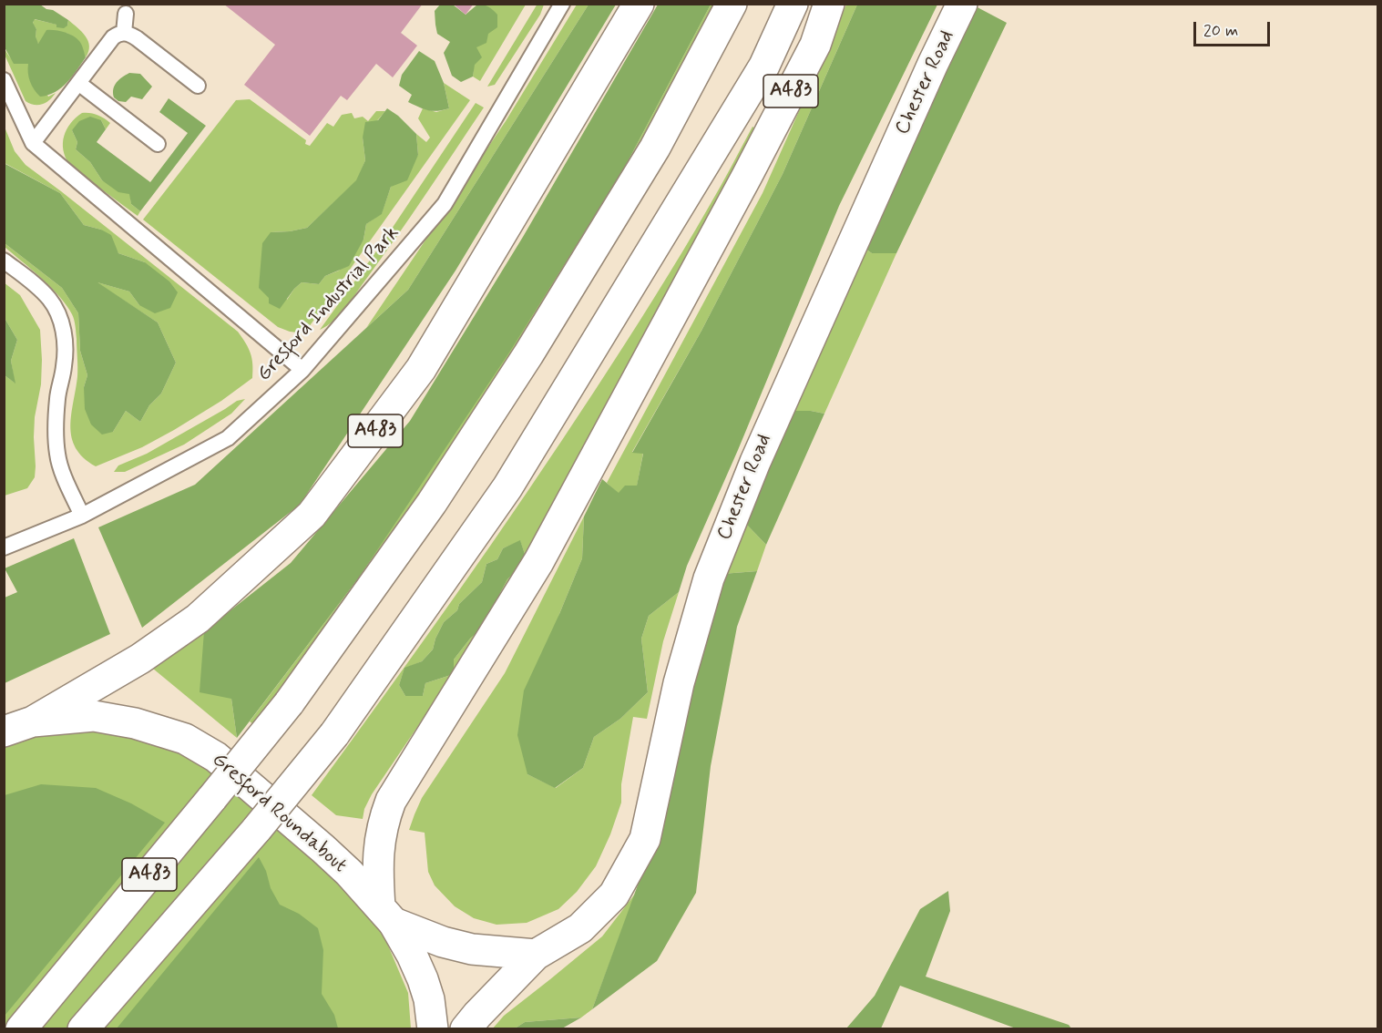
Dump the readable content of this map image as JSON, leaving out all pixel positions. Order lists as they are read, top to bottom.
{
  "streets": {
    "main road": ["Chester Road", "A483", "Gresford Roundabout"],
    "lane": ["Gresford Industrial Park"]
  },
  "crossings": [
    ["A483", "Gresford Roundabout"]
  ],
  "scale_bar": "20 m"
}
